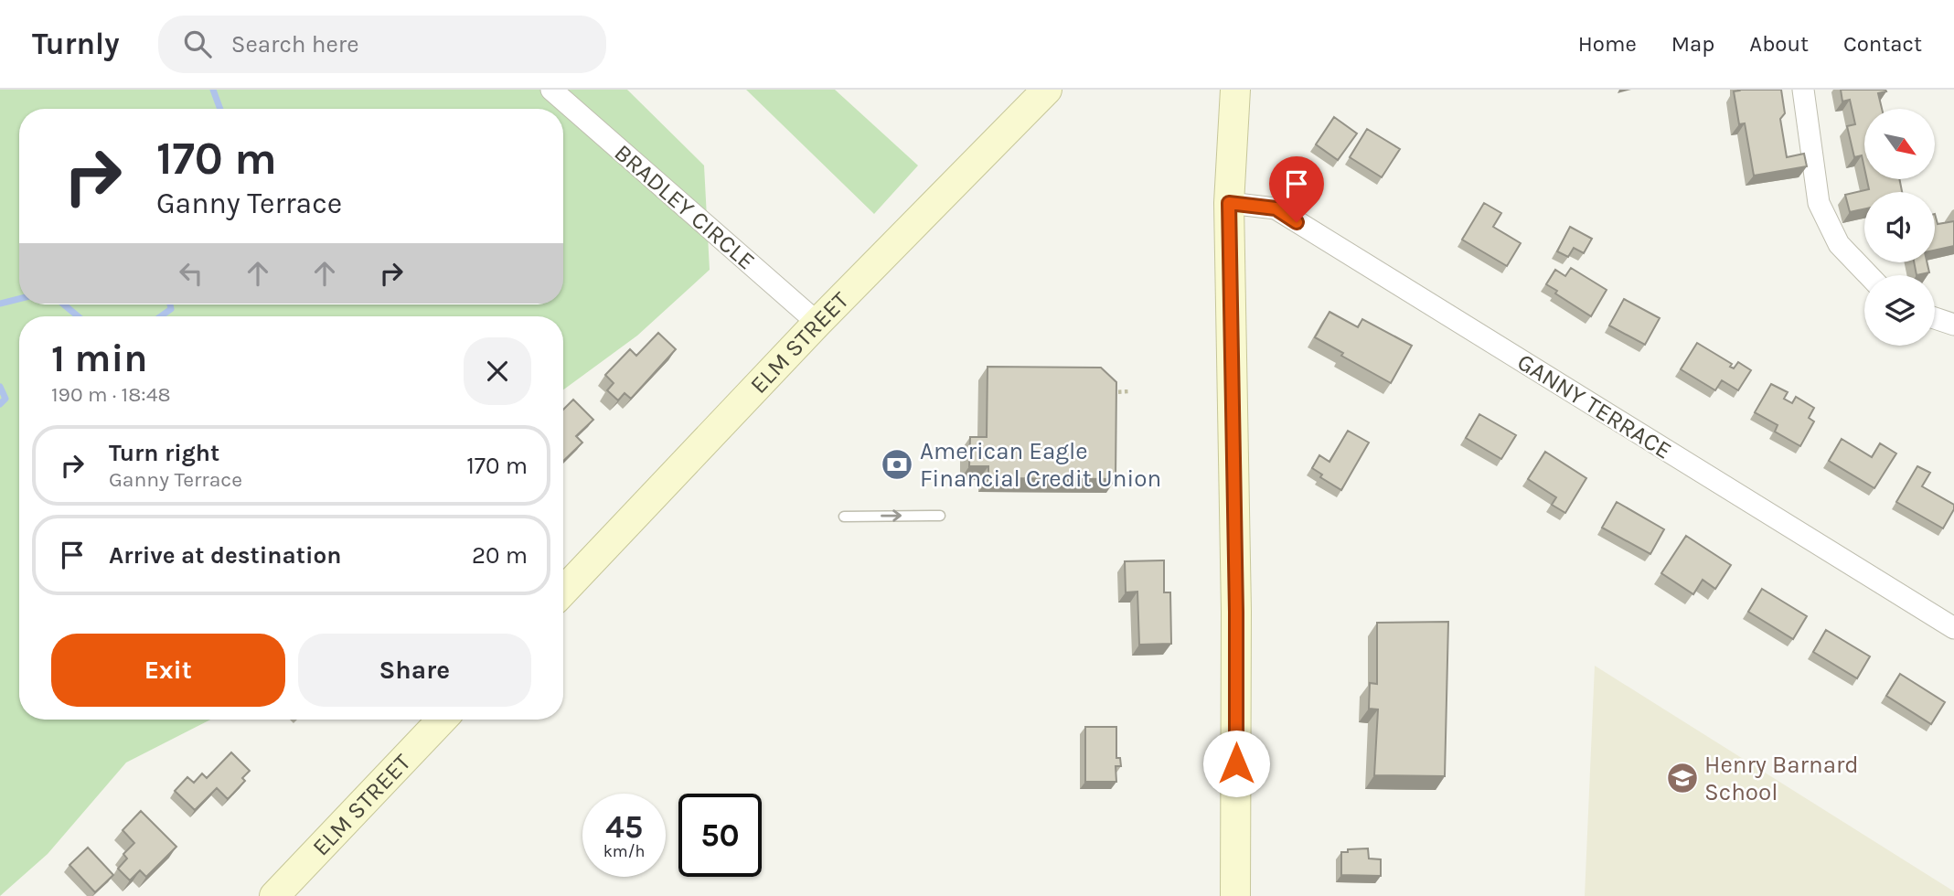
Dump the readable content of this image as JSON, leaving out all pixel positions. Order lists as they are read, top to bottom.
{
  "streets": {
    "street": ["BRADLEY CIRCLE", "ELM STREET", "GANNY TERRACE"]
  },
  "crossings": [
    ["BRADLEY CIRCLE", "ELM STREET"]
  ],
  "places": {
    "bank": ["American Eagle Financial Credit Union"],
    "school or university": ["Henry Barnard School"]
  },
  "north": "bottom right",
  "page": {
    "header": "Turnly",
    "search": "Search here",
    "nav": [
      "Home",
      "Map",
      "About",
      "Contact"
    ],
    "turn": ["170 m", "Ganny Terrace"],
    "heading": ["1 min", "190 m · 18:48"],
    "list": [
      {
        "name": "Turn right",
        "note": "Ganny Terrace",
        "value": "170 m"
      },
      {
        "name": "Arrive at destination",
        "value": "20 m"
      }
    ],
    "buttons": ["Exit", "Share"],
    "speed": "45 km/h",
    "limit": "50"
  }
}
